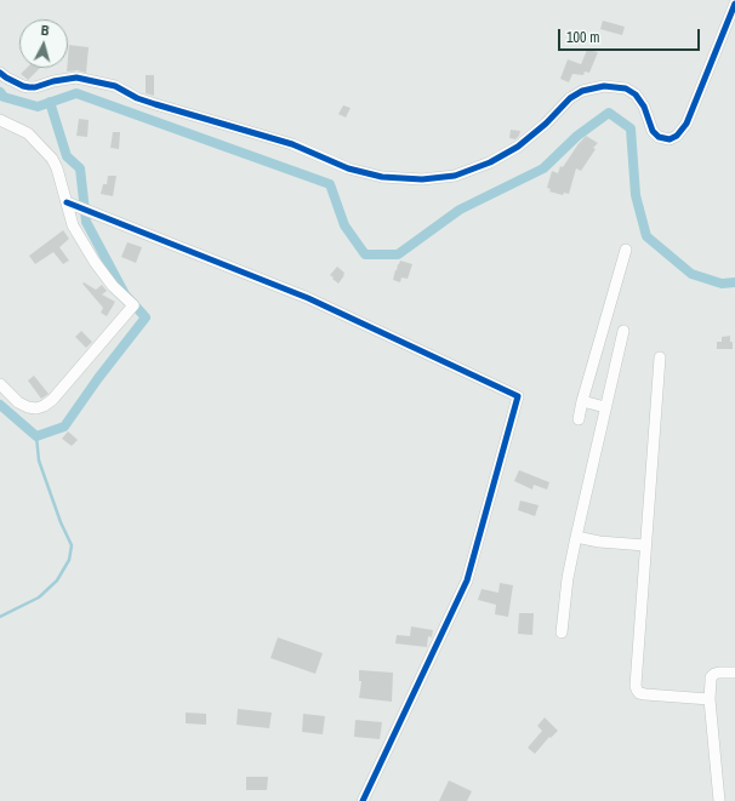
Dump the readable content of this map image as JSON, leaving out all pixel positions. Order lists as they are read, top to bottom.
{
  "scale_bar": "100 m",
  "north": "top"
}
